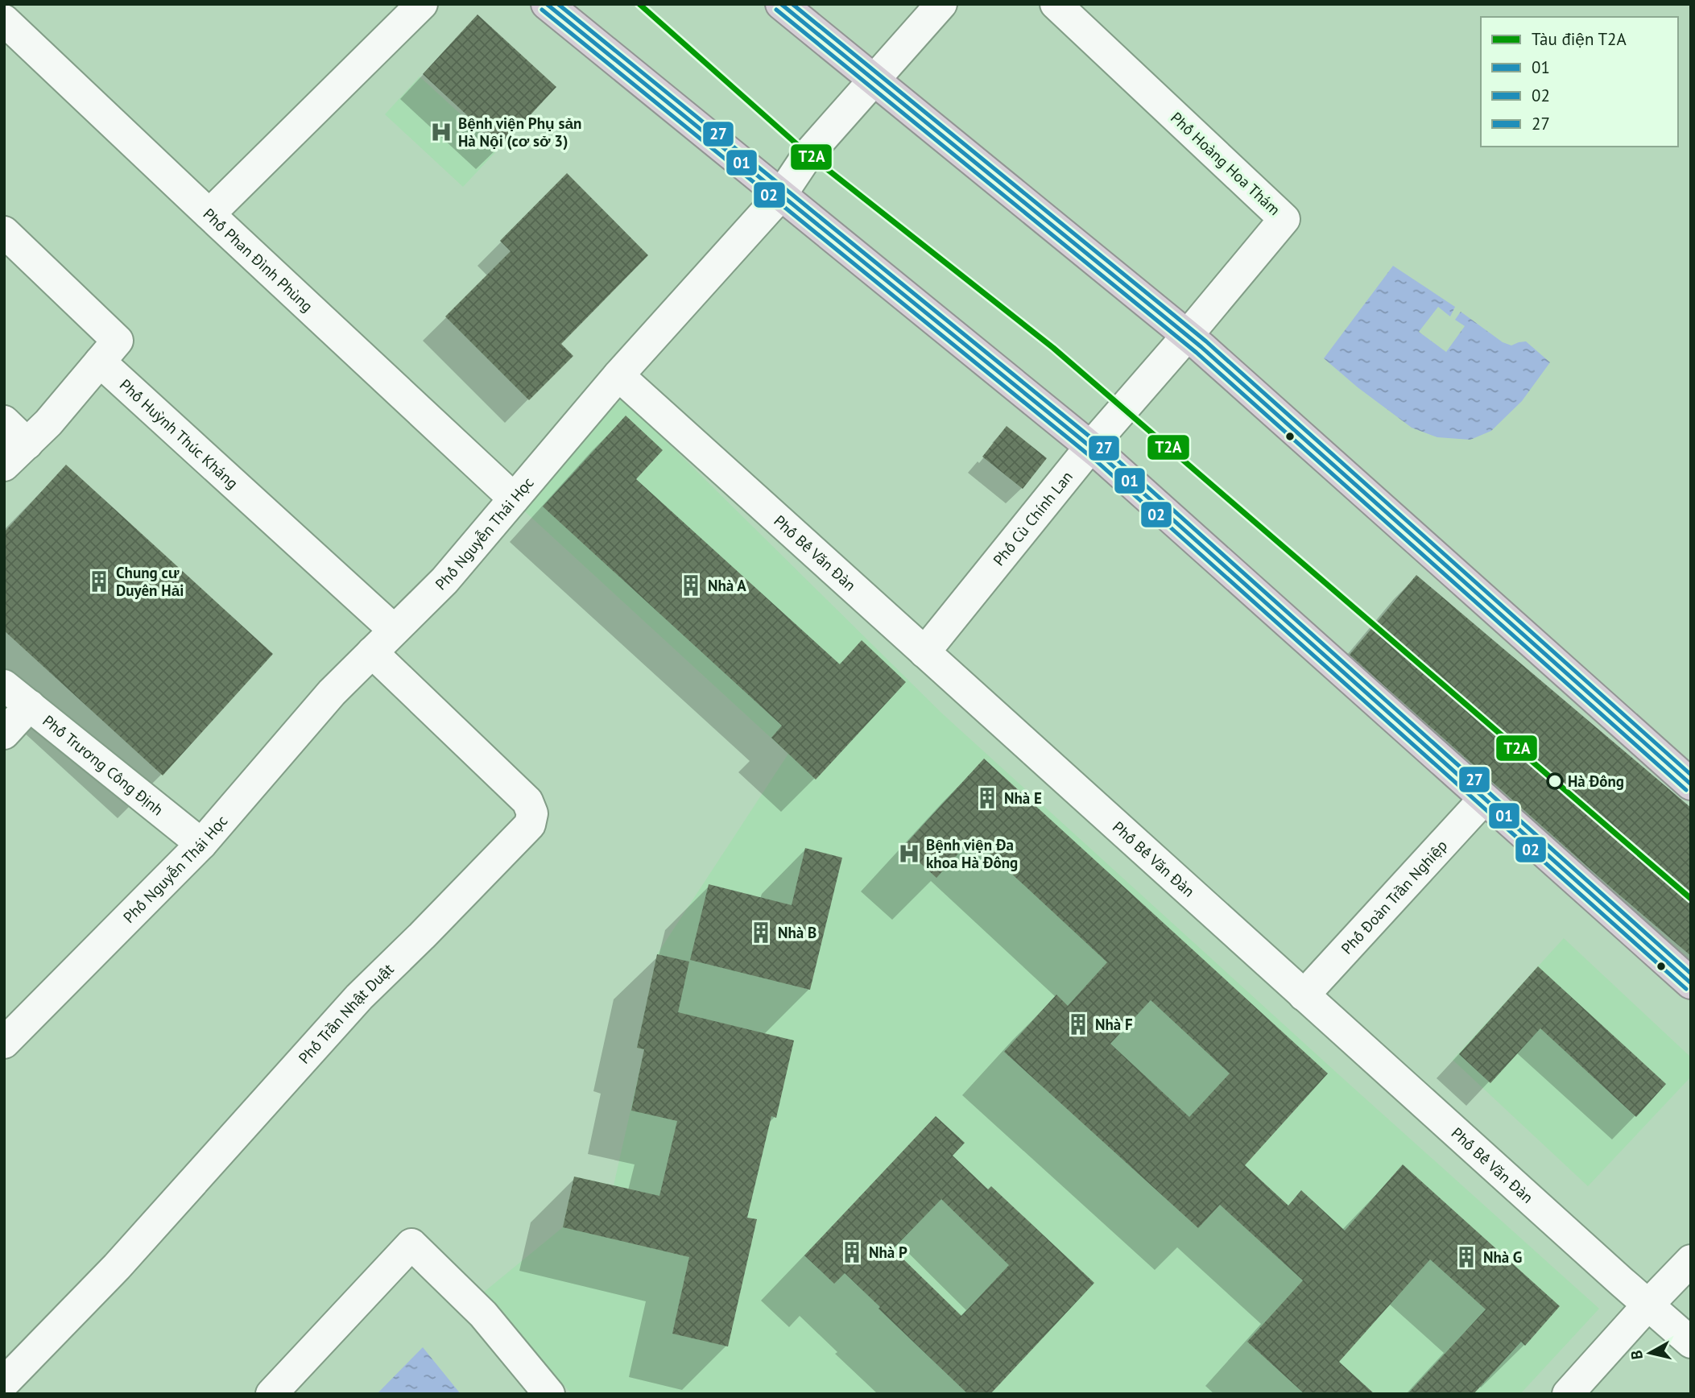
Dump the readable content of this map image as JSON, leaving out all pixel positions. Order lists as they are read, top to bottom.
{
  "streets": {
    "street": [
      "Phố Hoàng Hoa Thám",
      "Phố Phan Đình Phùng",
      "Phố Huỳnh Thúc Kháng",
      "Phố Cù Chính Lan",
      "Phố Nguyễn Thái Học",
      "Phố Bế Văn Đàn",
      "Phố Trương Công Định",
      "Phố Đoàn Trần Nghiệp",
      "Phố Trần Nhật Duật"
    ]
  },
  "crossings": [
    ["Phố Hoàng Hoa Thám", "Phố Cù Chính Lan"],
    ["Phố Phan Đình Phùng", "Phố Nguyễn Thái Học"],
    ["Phố Huỳnh Thúc Kháng", "Phố Nguyễn Thái Học"],
    ["Phố Cù Chính Lan", "Phố Bế Văn Đàn"],
    ["Phố Nguyễn Thái Học", "Phố Bế Văn Đàn"],
    ["Phố Nguyễn Thái Học", "Phố Trương Công Định"],
    ["Phố Nguyễn Thái Học", "Phố Trần Nhật Duật"],
    ["Phố Bế Văn Đàn", "Phố Đoàn Trần Nghiệp"]
  ],
  "places": {
    "hospital": ["Bệnh viện Phụ sản Hà Nội (cơ sở 3)", "Bệnh viện Đa khoa Hà Đông"],
    "building": [
      "Chung cư Duyên Hải",
      "Nhà A",
      "Nhà E",
      "Nhà B",
      "Nhà F",
      "Nhà P",
      "Nhà G"
    ],
    "other": ["Hà Đông"]
  },
  "lines": [
    "metro line T2A",
    "transit line 01",
    "transit line 27",
    "transit line 02"
  ],
  "legend": [
    "Tàu điện T2A",
    "01",
    "02",
    "27"
  ],
  "north": "left"
}
